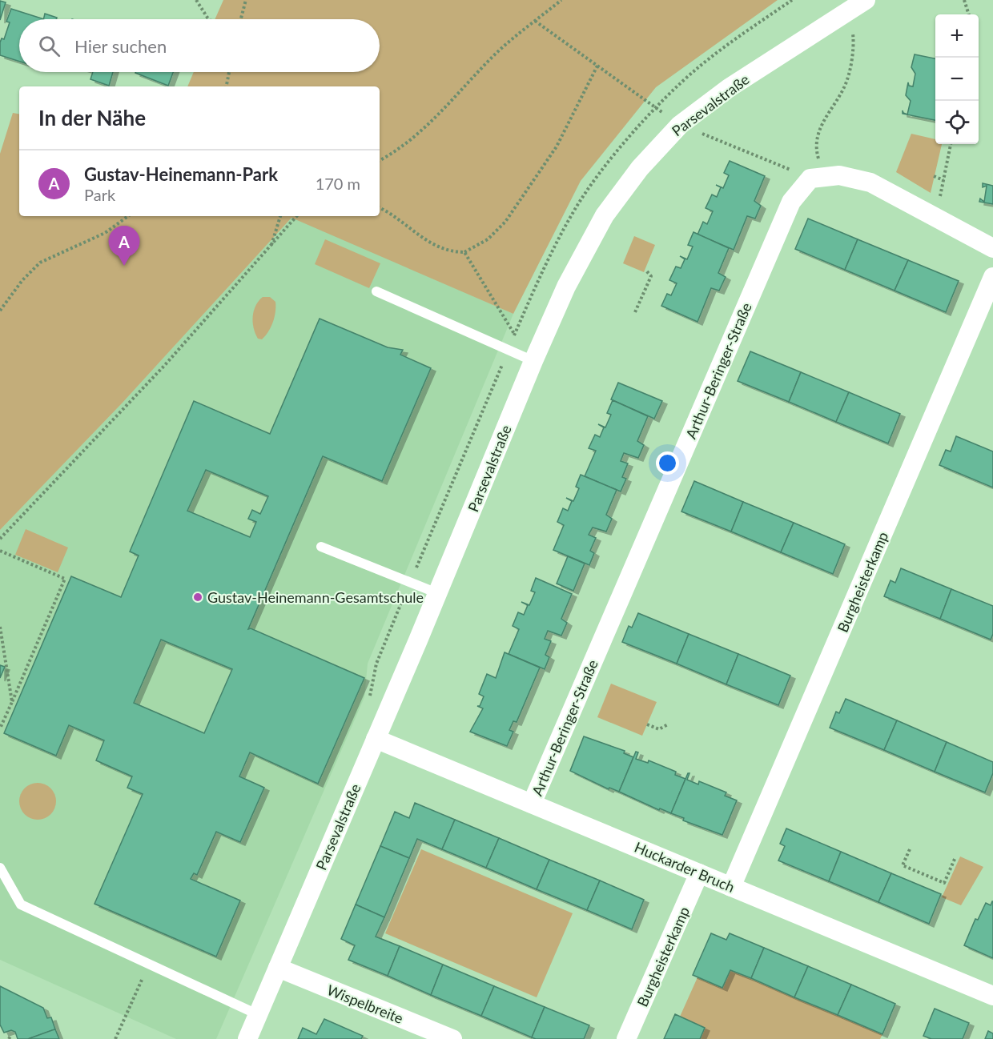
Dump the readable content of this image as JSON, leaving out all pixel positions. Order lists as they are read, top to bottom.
{
  "streets": {
    "street": [
      "Parsevalstraße",
      "Arthur-Beringer-Straße",
      "Burgheisterkamp",
      "Huckarder Bruch",
      "Wispelbreite"
    ]
  },
  "crossings": [
    ["Parsevalstraße", "Huckarder Bruch"],
    ["Parsevalstraße", "Wispelbreite"],
    ["Arthur-Beringer-Straße", "Huckarder Bruch"],
    ["Burgheisterkamp", "Huckarder Bruch"]
  ],
  "places": ["Gustav-Heinemann-Gesamtschule"],
  "page": {
    "map_buttons": ["+", "−"],
    "search": "Hier suchen",
    "heading": "In der Nähe",
    "list": [
      {
        "mark": "A",
        "name": "Gustav-Heinemann-Park",
        "note": "Park",
        "value": "170 m"
      }
    ],
    "pins": "A"
  }
}
